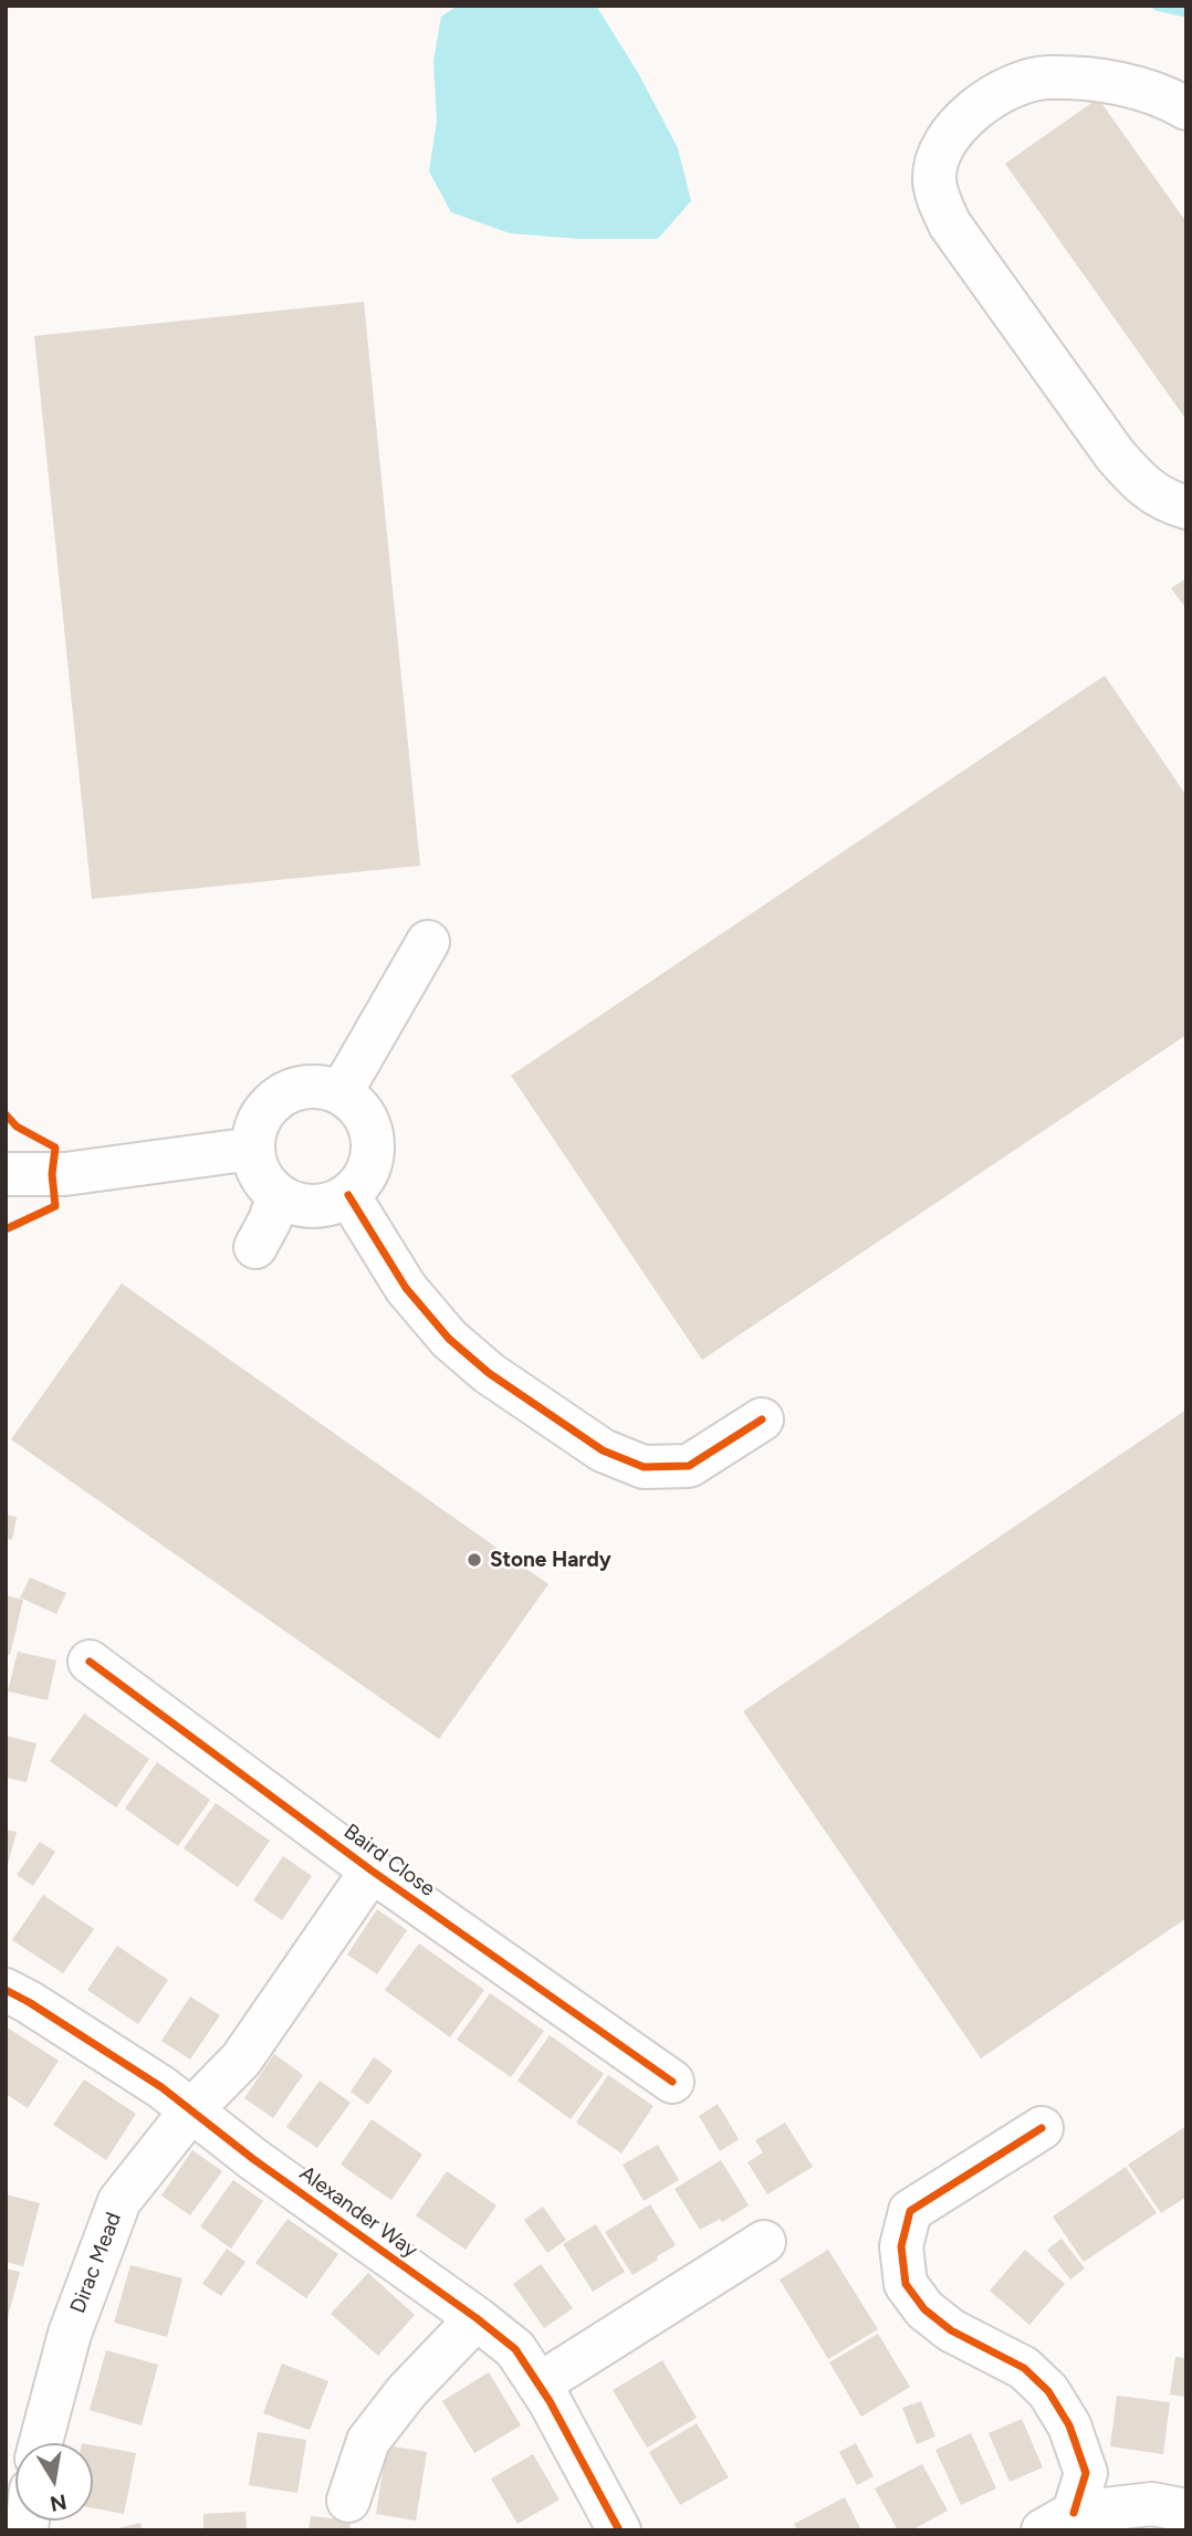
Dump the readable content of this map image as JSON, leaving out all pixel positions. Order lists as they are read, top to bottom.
{
  "streets": {
    "street": ["Baird Close", "Alexander Way", "Dirac Mead"]
  },
  "crossings": [
    ["Baird Close", "Dirac Mead"],
    ["Alexander Way", "Dirac Mead"]
  ],
  "places": ["Stone Hardy"],
  "north": "bottom"
}
